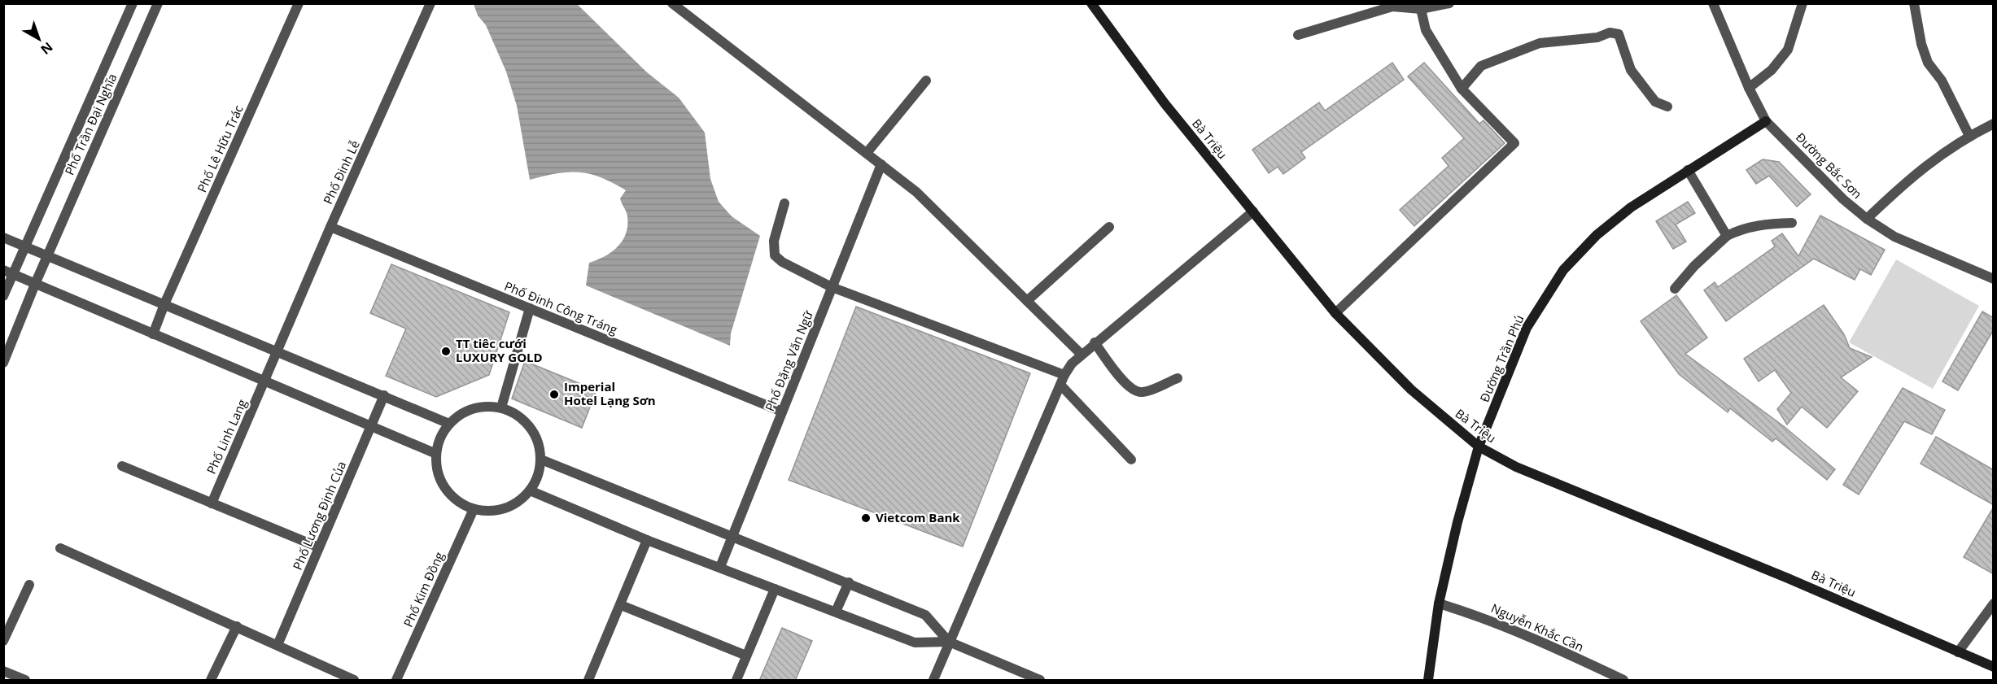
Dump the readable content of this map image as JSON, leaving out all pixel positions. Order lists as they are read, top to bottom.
{
  "streets": {
    "main road": ["Bà Triệu", "Đường Trần Phú"],
    "street": [
      "Phố Trần Đại Nghĩa",
      "Phố Lê Hữu Trác",
      "Đường Bắc Sơn",
      "Phố Đinh Lễ",
      "Phố Đinh Công Tráng",
      "Phố Đặng Văn Ngữ",
      "Phố Linh Lang",
      "Phố Lương Định Của",
      "Phố Kim Đồng",
      "Nguyễn Khắc Cần"
    ]
  },
  "crossings": [
    ["Bà Triệu", "Đường Trần Phú"],
    ["Đường Bắc Sơn", "Đường Trần Phú"],
    ["Phố Đinh Lễ", "Phố Đinh Công Tráng"],
    ["Phố Đinh Lễ", "Phố Linh Lang"],
    ["Phố Đinh Công Tráng", "Phố Đặng Văn Ngữ"],
    ["Đường Trần Phú", "Nguyễn Khắc Cần"]
  ],
  "places": ["TT tiêc cưới LUXURY GOLD", "Imperial Hotel Lạng Sơn", "Vietcom Bank"],
  "north": "bottom right"
}
